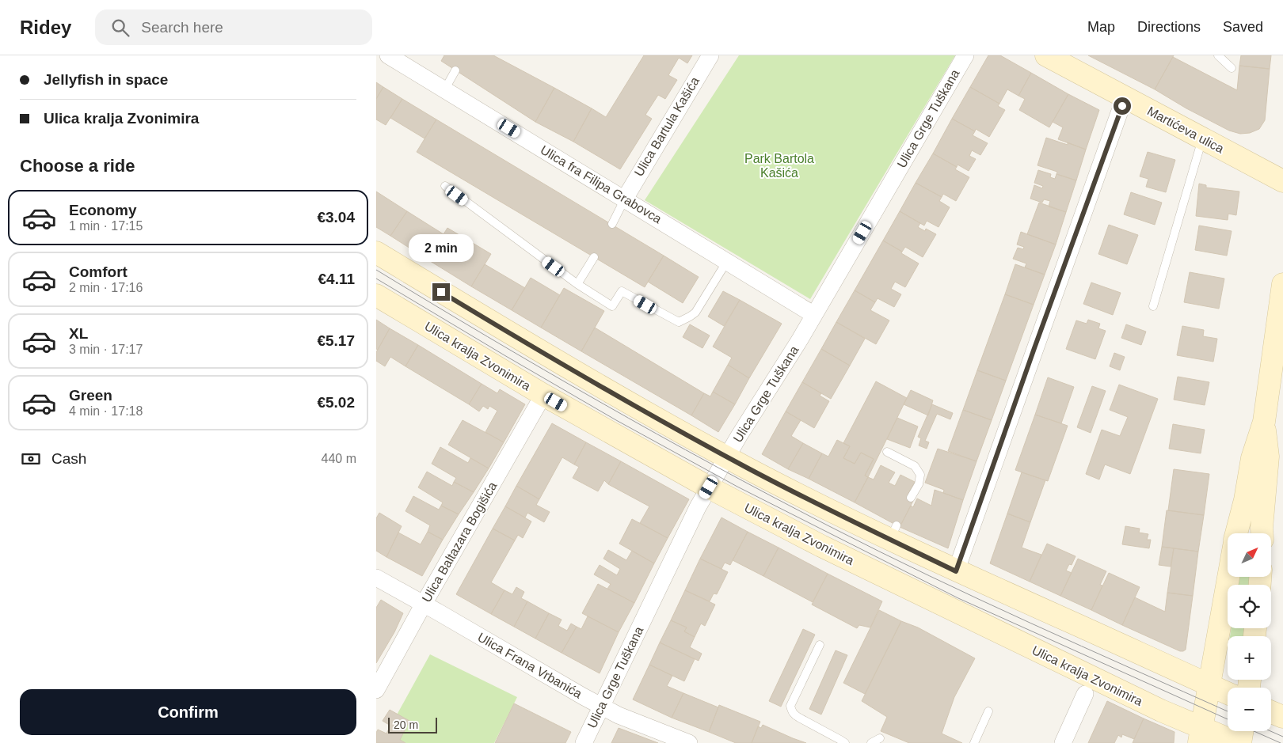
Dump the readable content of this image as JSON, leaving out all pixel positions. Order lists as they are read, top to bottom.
{
  "streets": {
    "main road": ["Martićeva ulica", "Ulica kralja Zvonimira"],
    "street": [
      "Ulica Grge Tuškana",
      "Ulica Bartula Kašića",
      "Ulica fra Filipa Grabovca",
      "Ulica Baltazara Bogišića",
      "Ulica Frana Vrbanića"
    ]
  },
  "crossings": [
    ["Ulica Grge Tuškana", "Ulica fra Filipa Grabovca"],
    ["Ulica Grge Tuškana", "Ulica kralja Zvonimira"],
    ["Ulica Grge Tuškana", "Ulica Frana Vrbanića"],
    ["Ulica Bartula Kašića", "Ulica fra Filipa Grabovca"],
    ["Ulica kralja Zvonimira", "Ulica Baltazara Bogišića"],
    ["Ulica Baltazara Bogišića", "Ulica Frana Vrbanića"]
  ],
  "parks": ["Park Bartola Kašića"],
  "scale_bar": "20 m",
  "north": "top right",
  "page": {
    "header": "Ridey",
    "search": "Search here",
    "nav": ["Map", "Directions", "Saved"],
    "banner": ["Jellyfish in space", "Ulica kralja Zvonimira"],
    "heading": "Choose a ride",
    "list": [
      {
        "name": "Economy",
        "note": "1 min · 17:15",
        "value": "€3.04"
      },
      {
        "name": "Comfort",
        "note": "2 min · 17:16",
        "value": "€4.11"
      },
      {
        "name": "XL",
        "note": "3 min · 17:17",
        "value": "€5.17"
      },
      {
        "name": "Green",
        "note": "4 min · 17:18",
        "value": "€5.02"
      }
    ],
    "bubble": "2 min",
    "pay": ["Cash", "440 m"],
    "map_buttons": ["+", "−"],
    "buttons": "Confirm",
    "scale": "20 m"
  }
}
